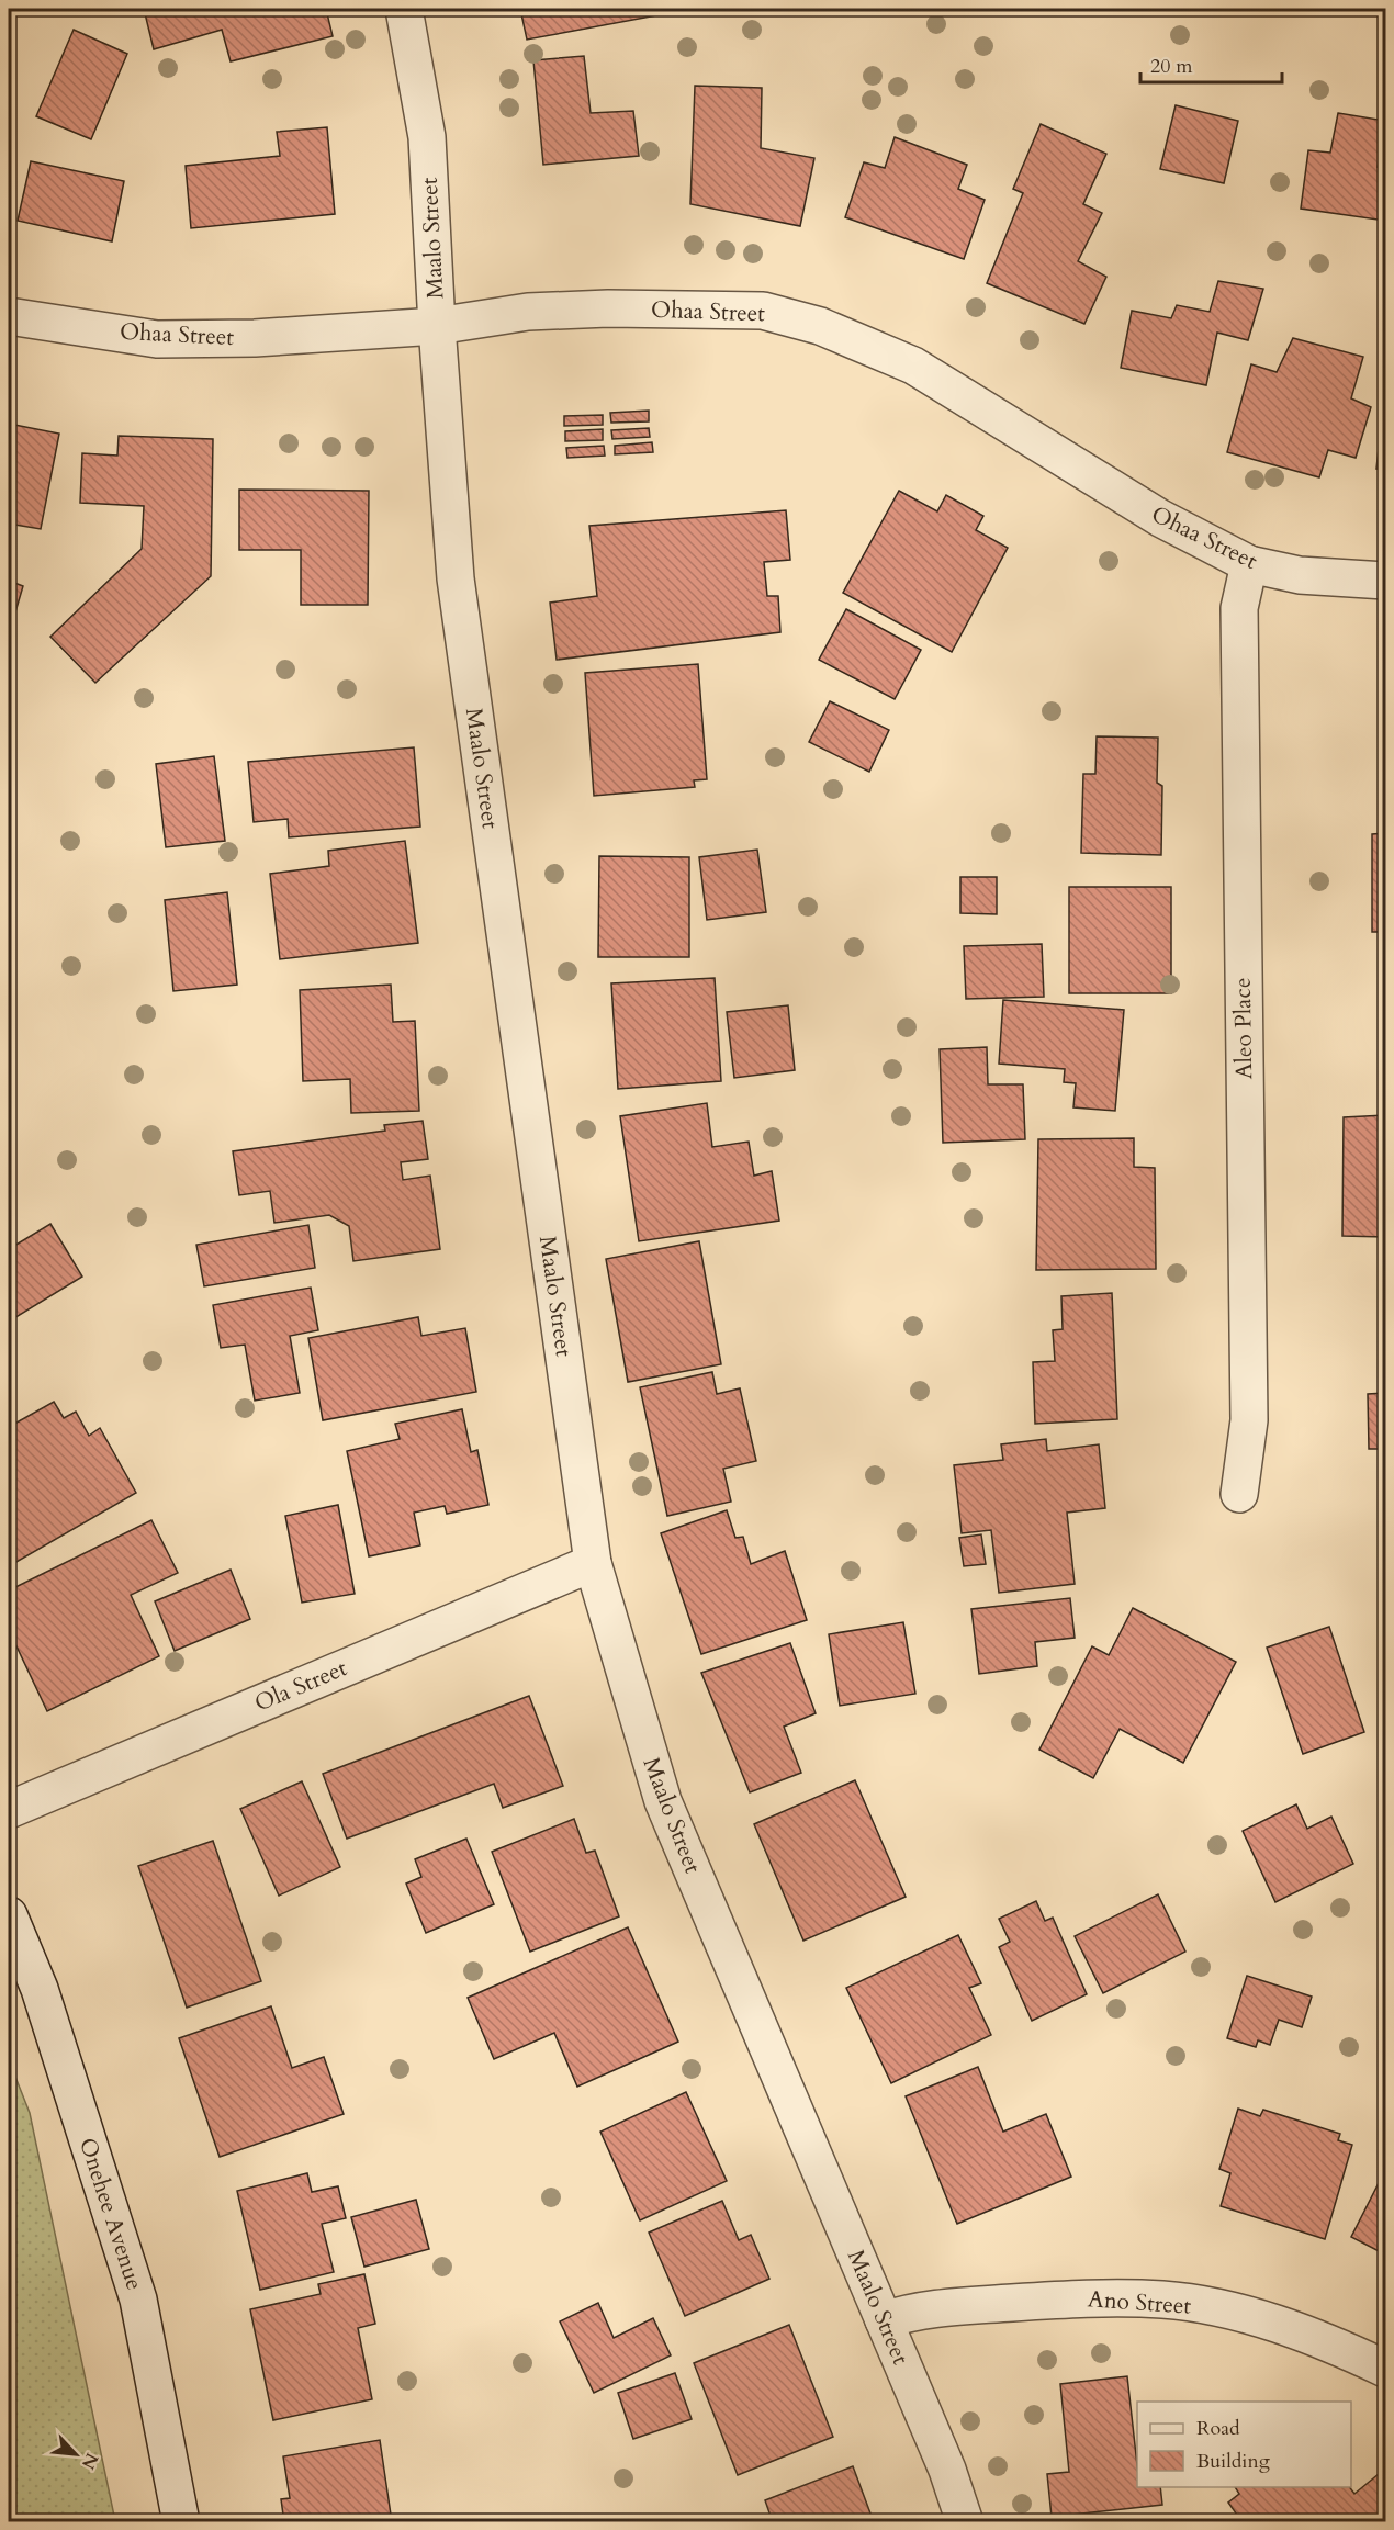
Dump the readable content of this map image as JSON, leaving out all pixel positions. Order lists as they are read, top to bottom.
{
  "streets": {
    "street": [
      "Maalo Street",
      "Ohaa Street",
      "Aleo Place",
      "Ola Street",
      "Onehee Avenue",
      "Ano Street"
    ]
  },
  "crossings": [
    ["Maalo Street", "Ohaa Street"],
    ["Maalo Street", "Ola Street"],
    ["Maalo Street", "Ano Street"],
    ["Ohaa Street", "Aleo Place"]
  ],
  "legend": ["Road", "Building"],
  "scale_bar": "20 m",
  "north": "bottom right"
}
